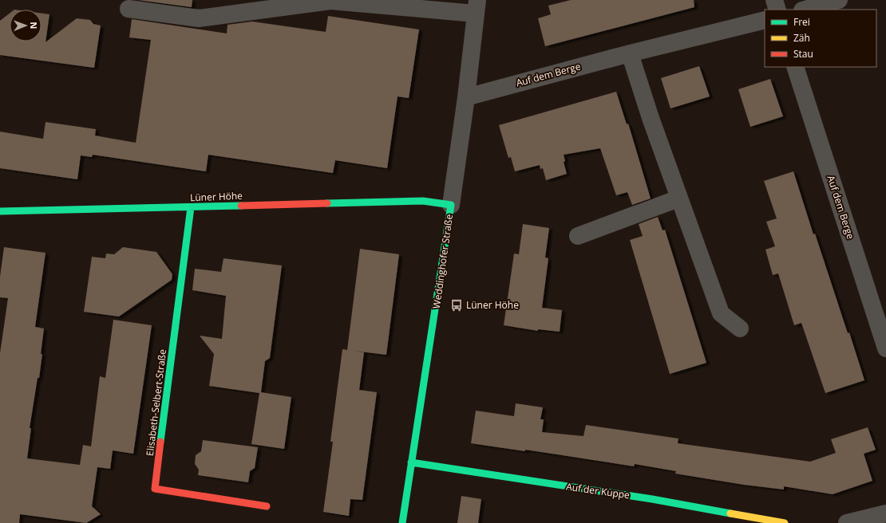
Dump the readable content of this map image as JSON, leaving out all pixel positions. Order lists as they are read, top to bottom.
{
  "streets": {
    "street": [
      "Auf dem Berge",
      "Lüner Höhe",
      "Weddinghofer Straße",
      "Elisabeth-Selbert-Straße",
      "Auf der Kuppe"
    ]
  },
  "crossings": [
    ["Auf dem Berge", "Weddinghofer Straße"],
    ["Lüner Höhe", "Weddinghofer Straße"],
    ["Lüner Höhe", "Elisabeth-Selbert-Straße"],
    ["Weddinghofer Straße", "Auf der Kuppe"]
  ],
  "places": {
    "bus stop": ["Lüner Höhe"]
  },
  "legend": ["Frei", "Zäh", "Stau"],
  "north": "right"
}
